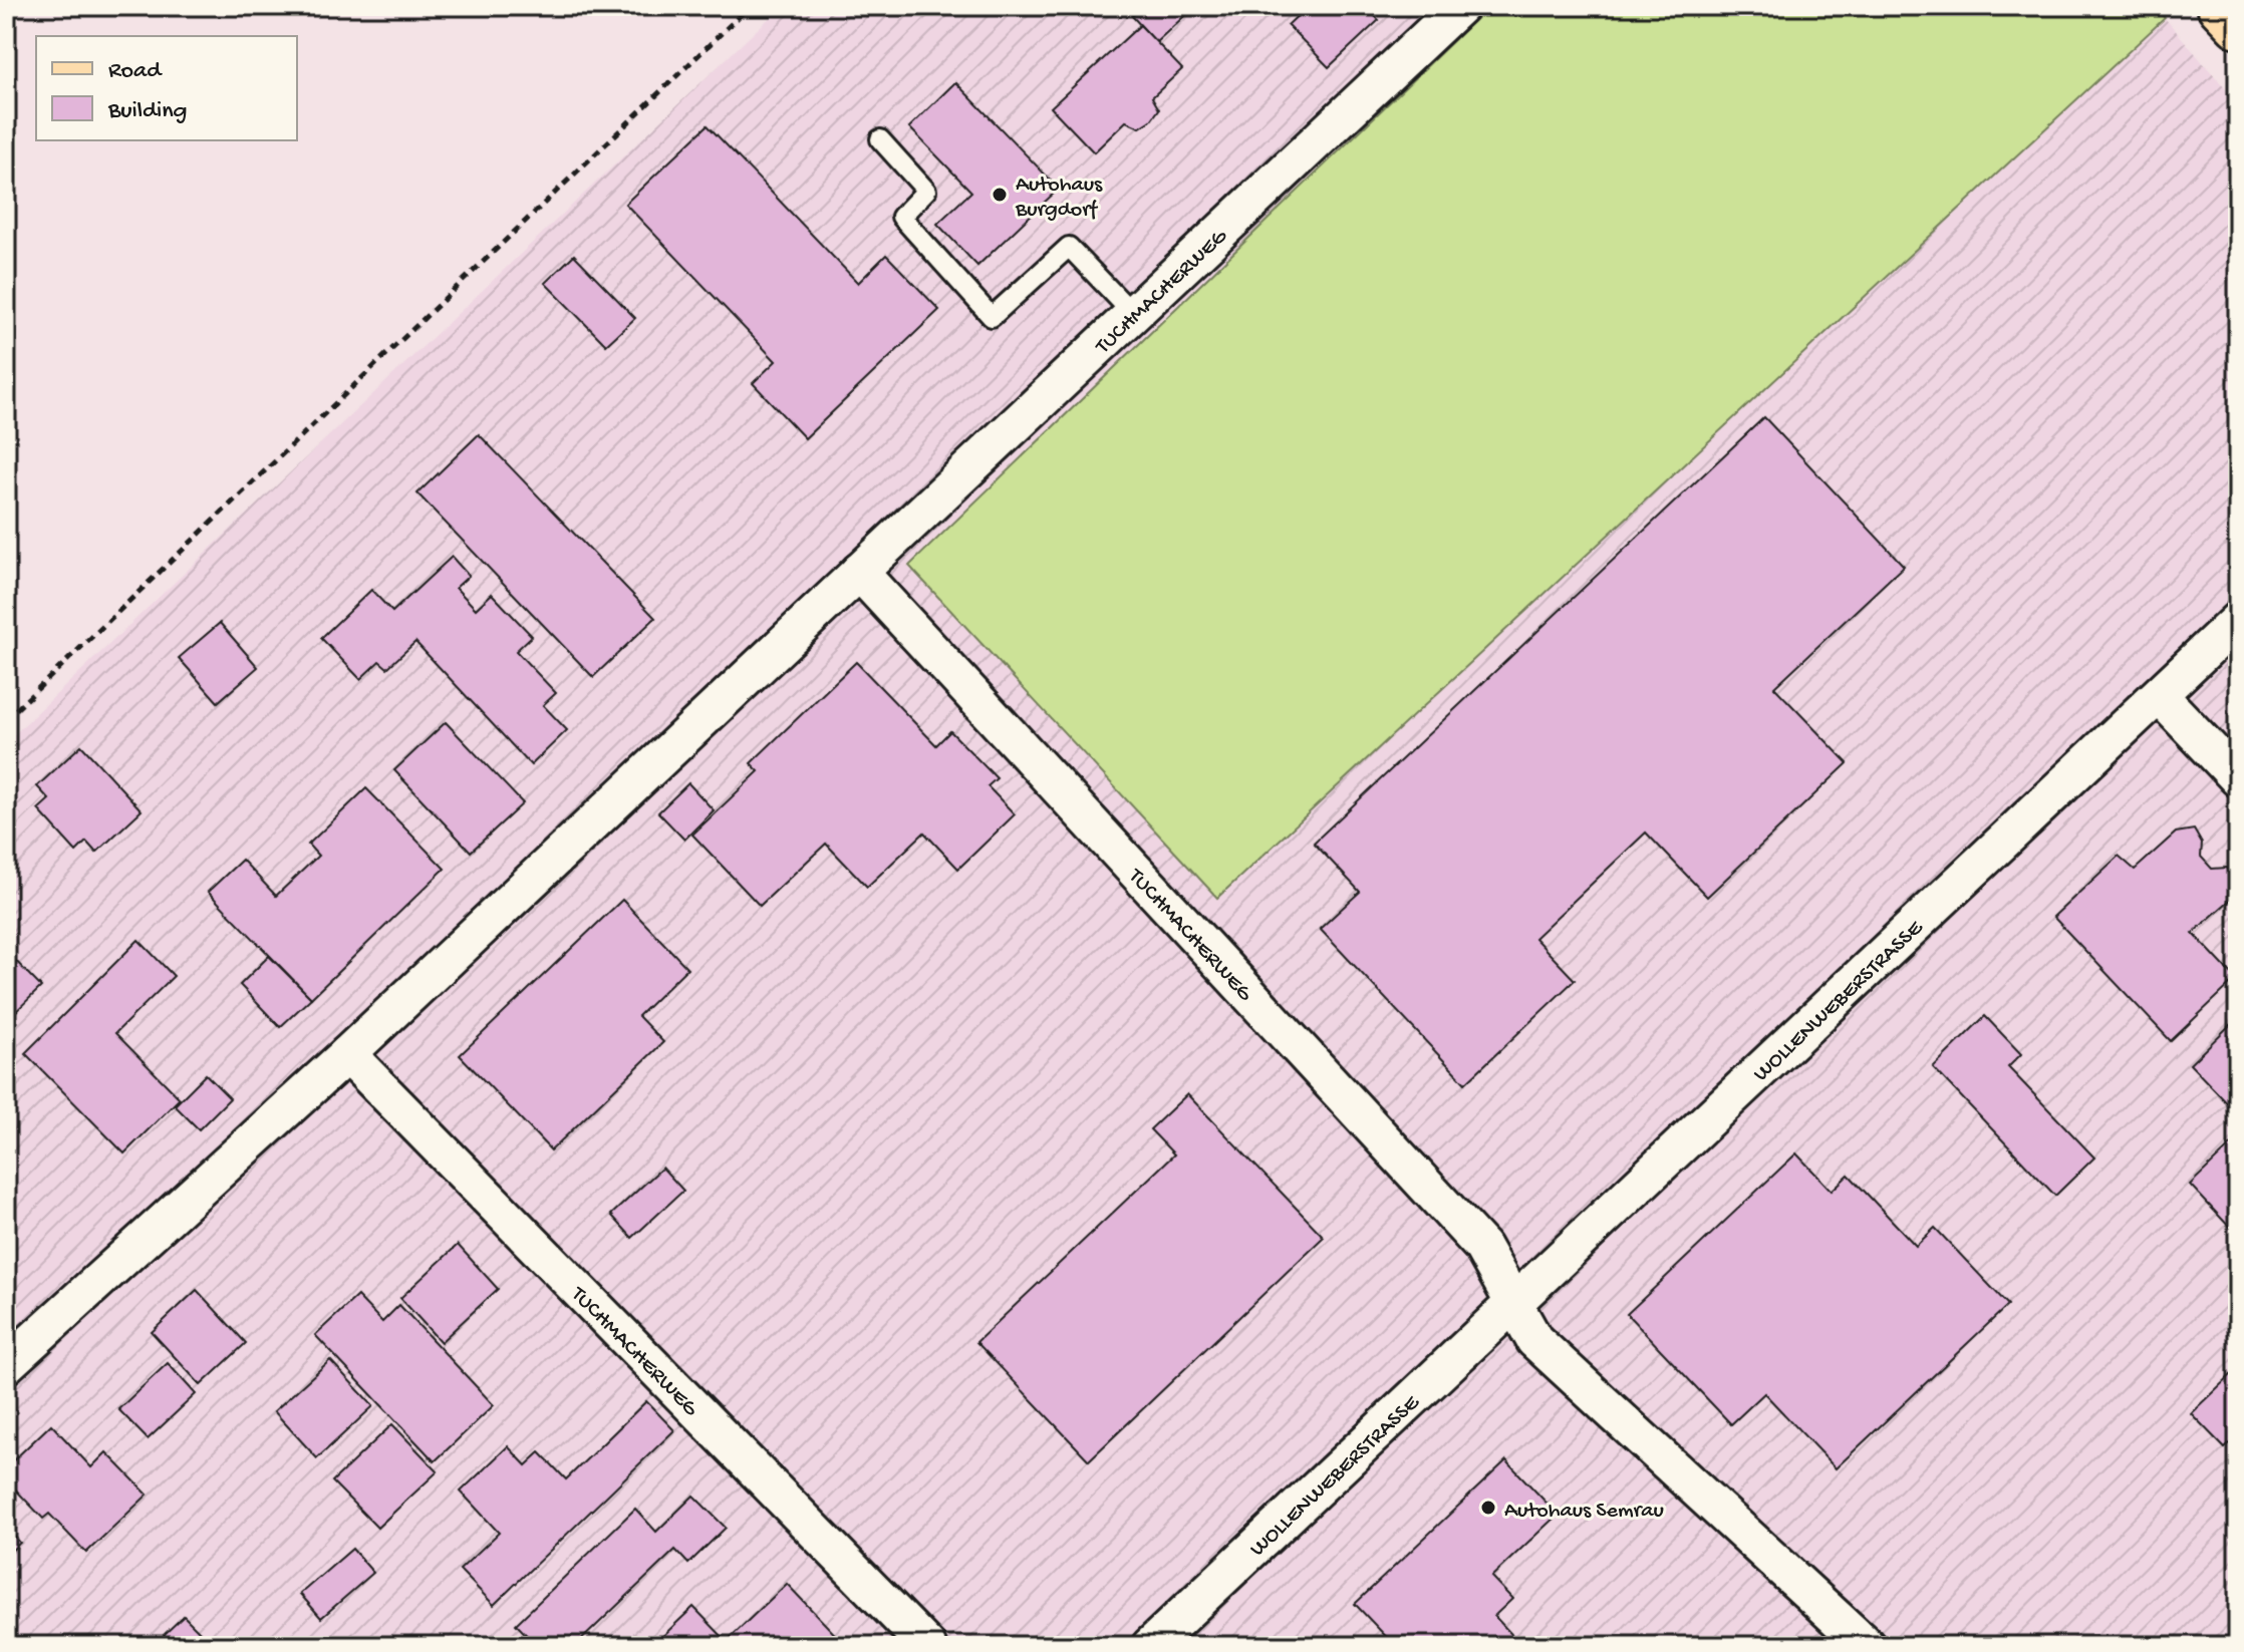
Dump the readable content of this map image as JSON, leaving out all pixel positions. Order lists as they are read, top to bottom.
{
  "streets": {
    "street": ["TUCHMACHERWEG", "WOLLENWEBERSTRASSE"]
  },
  "crossings": [
    ["TUCHMACHERWEG", "WOLLENWEBERSTRASSE"]
  ],
  "places": ["Autohaus Burgdorf", "Autohaus Semrau"],
  "legend": ["Road", "Building"]
}
